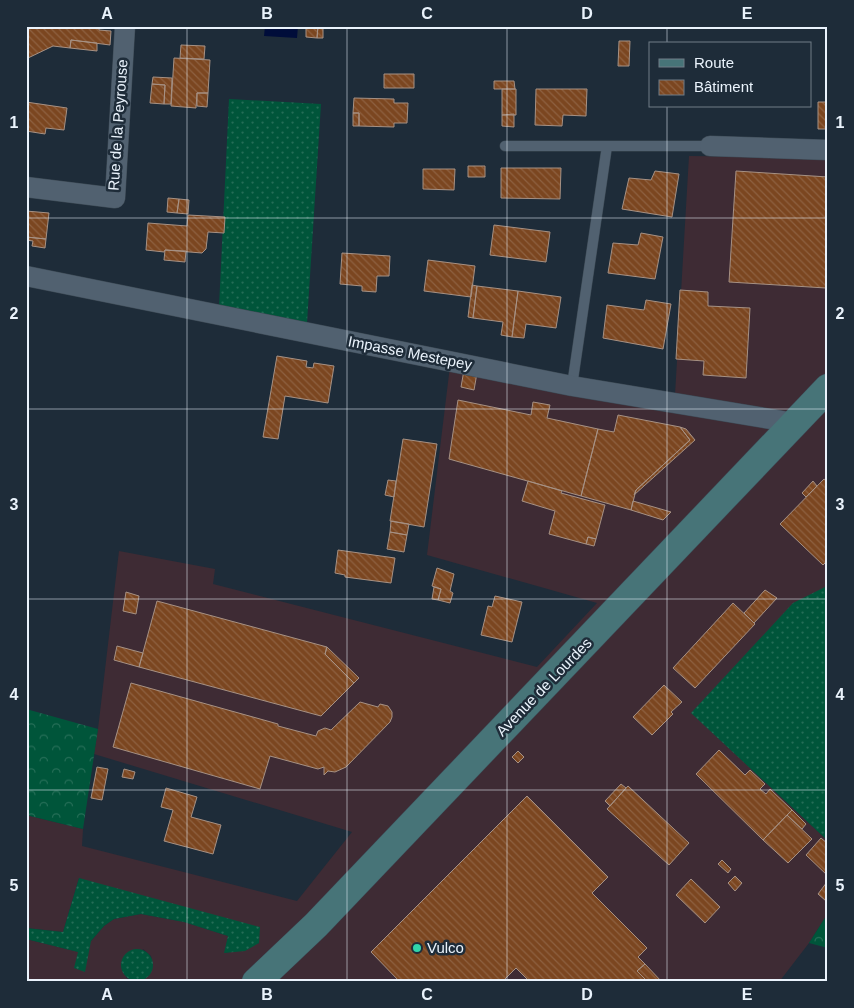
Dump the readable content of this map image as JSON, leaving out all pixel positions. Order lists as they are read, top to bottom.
{
  "streets": {
    "main road": ["Avenue de Lourdes"],
    "street": ["Rue de la Peyrouse", "Impasse Mestepey"]
  },
  "crossings": [
    ["Impasse Mestepey", "Avenue de Lourdes"]
  ],
  "places": ["Vulco"],
  "legend": ["Route", "Bâtiment"],
  "grid": {
    "columns": [
      "A",
      "B",
      "C",
      "D",
      "E"
    ],
    "rows": [
      "1",
      "2",
      "3",
      "4",
      "5"
    ]
  }
}
